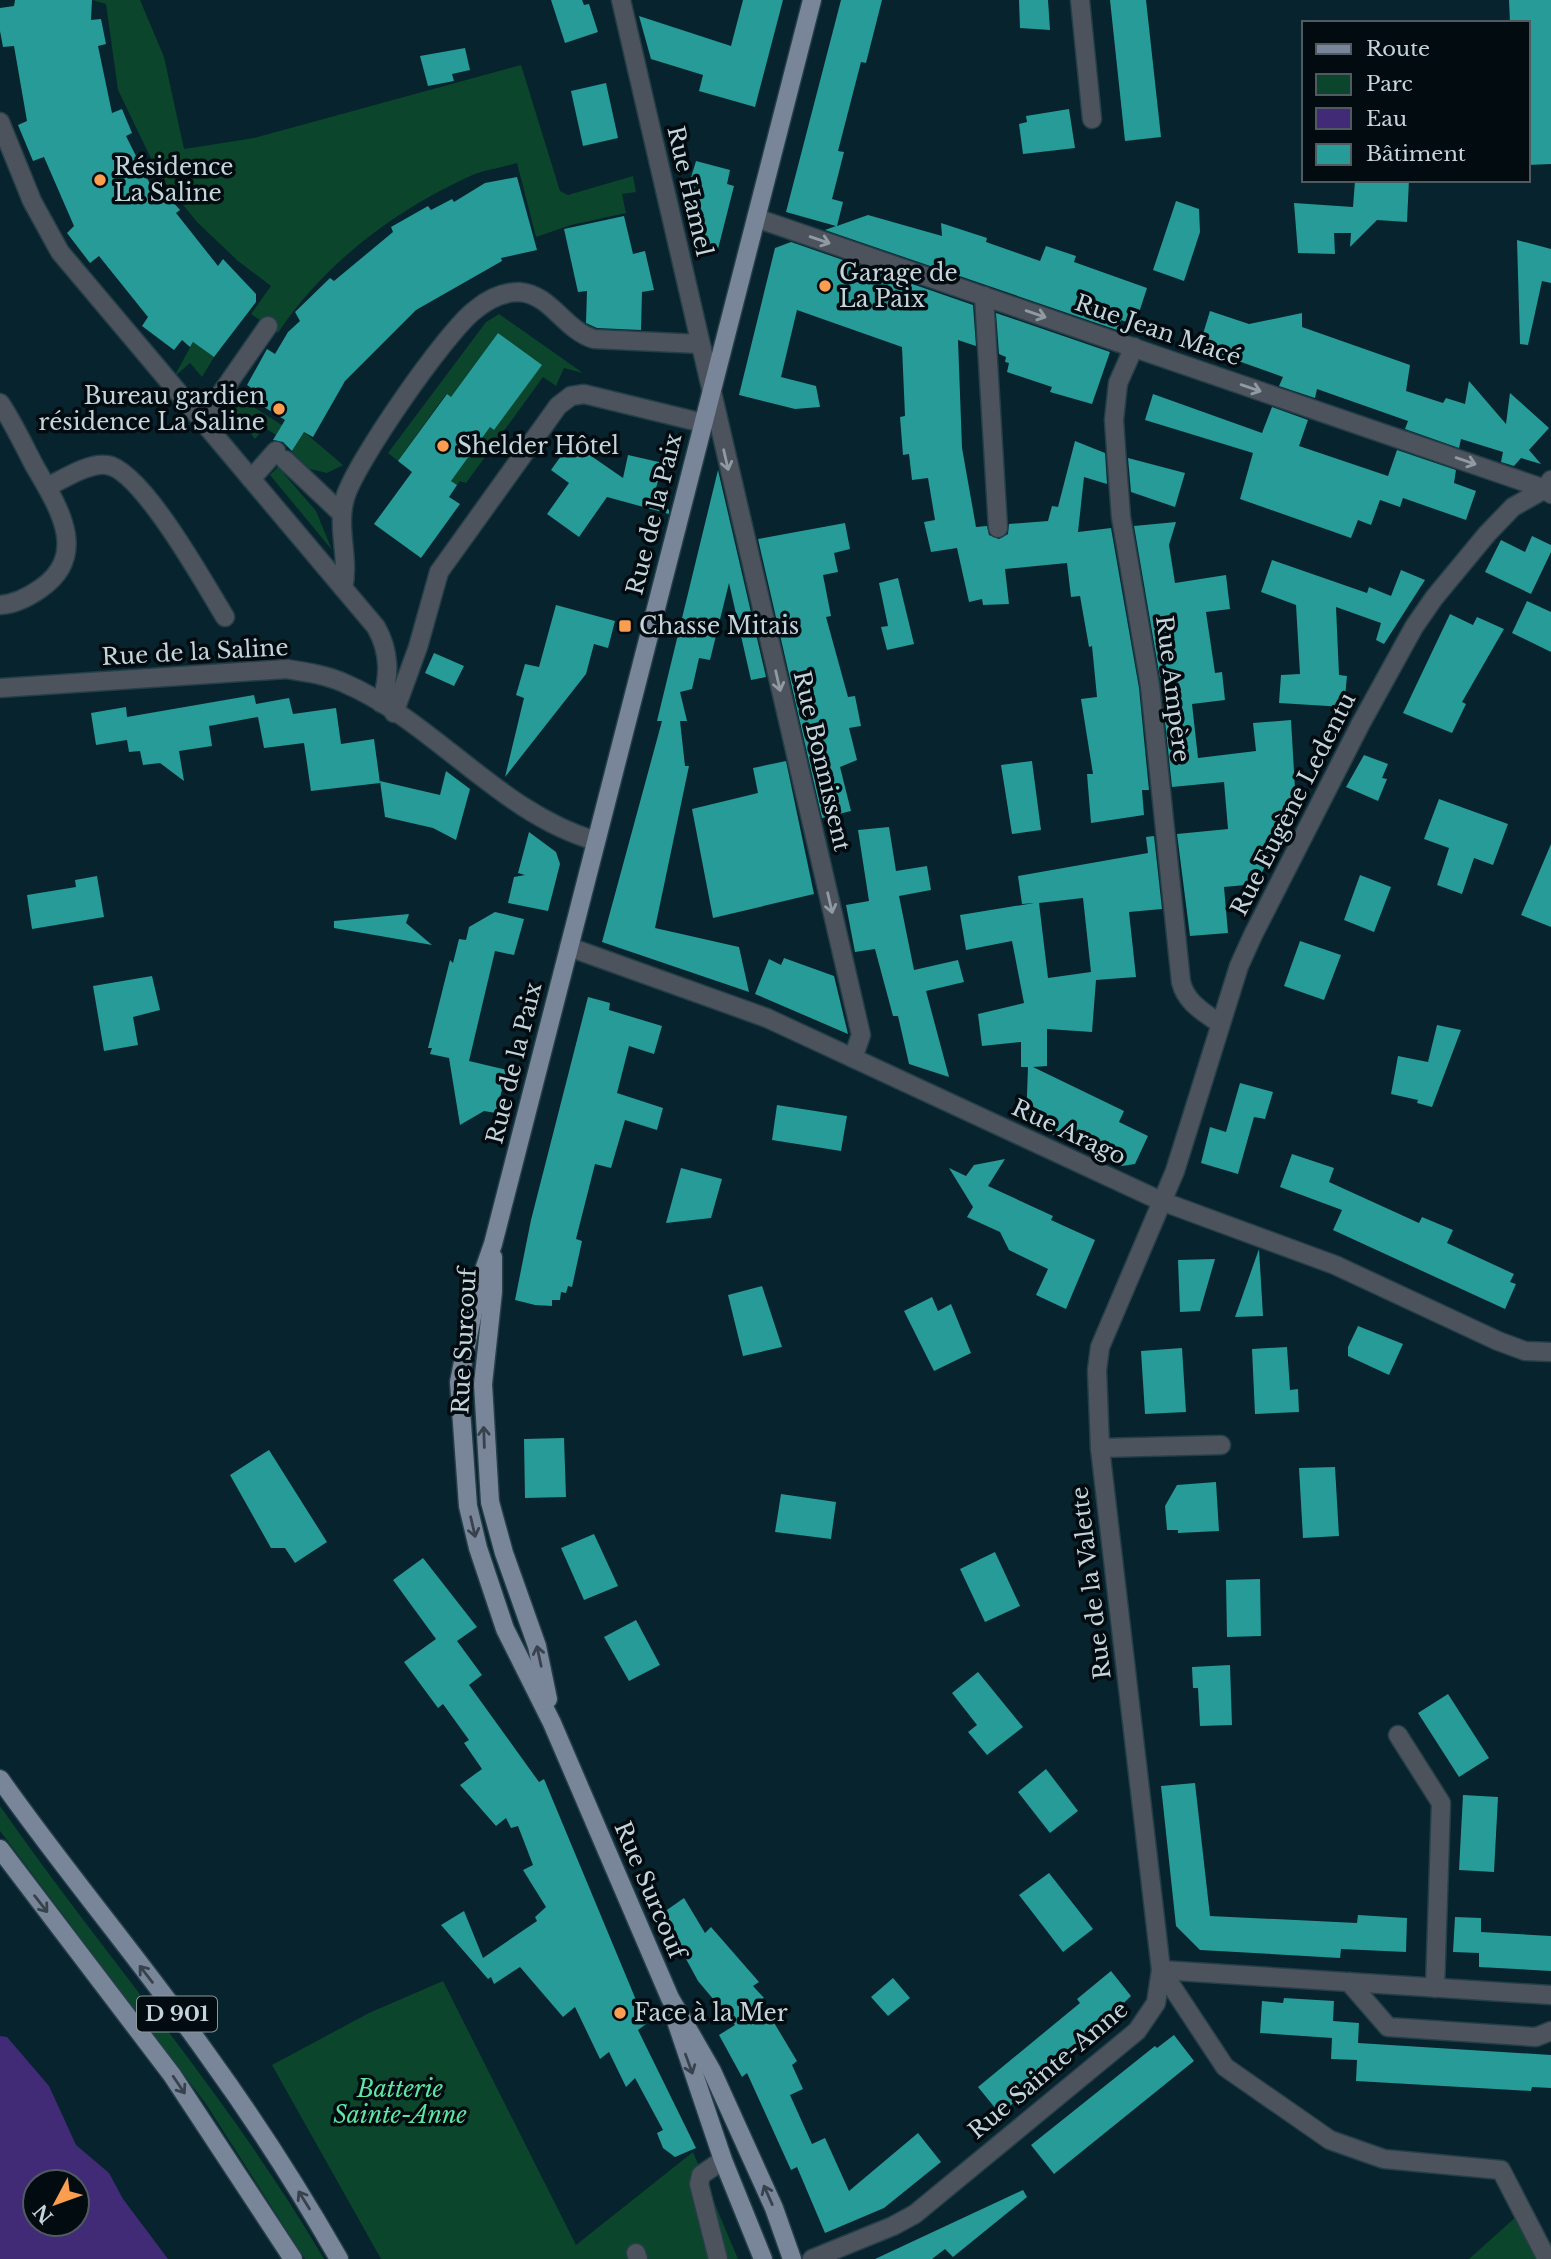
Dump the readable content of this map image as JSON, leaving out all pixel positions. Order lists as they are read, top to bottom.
{
  "streets": {
    "main road": ["Rue de la Paix", "Rue Surcouf", "D 901"],
    "street": [
      "Rue Hamel",
      "Rue Jean Macé",
      "Rue de la Saline",
      "Rue Ampère",
      "Rue Bonnissent",
      "Rue Eugène Ledentu",
      "Rue Arago",
      "Rue de la Valette",
      "Rue Sainte-Anne"
    ]
  },
  "crossings": [
    ["Rue Hamel", "Rue de la Paix"],
    ["Rue Hamel", "Rue Bonnissent"],
    ["Rue Jean Macé", "Rue de la Paix"],
    ["Rue Jean Macé", "Rue Ampère"],
    ["Rue Jean Macé", "Rue Eugène Ledentu"],
    ["Rue de la Paix", "Rue de la Saline"],
    ["Rue de la Paix", "Rue Bonnissent"],
    ["Rue de la Paix", "Rue Arago"],
    ["Rue de la Paix", "Rue Surcouf"],
    ["Rue Ampère", "Rue Eugène Ledentu"],
    ["Rue Bonnissent", "Rue Arago"],
    ["Rue Eugène Ledentu", "Rue Arago"],
    ["Rue Eugène Ledentu", "Rue de la Valette"],
    ["Rue Arago", "Rue de la Valette"],
    ["Rue de la Valette", "Rue Sainte-Anne"]
  ],
  "one_way": ["Rue Jean Macé", "Rue Bonnissent"],
  "parks": ["Batterie Sainte-Anne"],
  "places": {
    "other": [
      "Résidence La Saline",
      "Garage de La Paix",
      "Bureau gardien résidence La Saline",
      "Shelder Hôtel",
      "Face à la Mer"
    ],
    "transit": ["Chasse Mitais"]
  },
  "legend": [
    "Route",
    "Parc",
    "Eau",
    "Bâtiment"
  ],
  "north": "bottom left"
}
